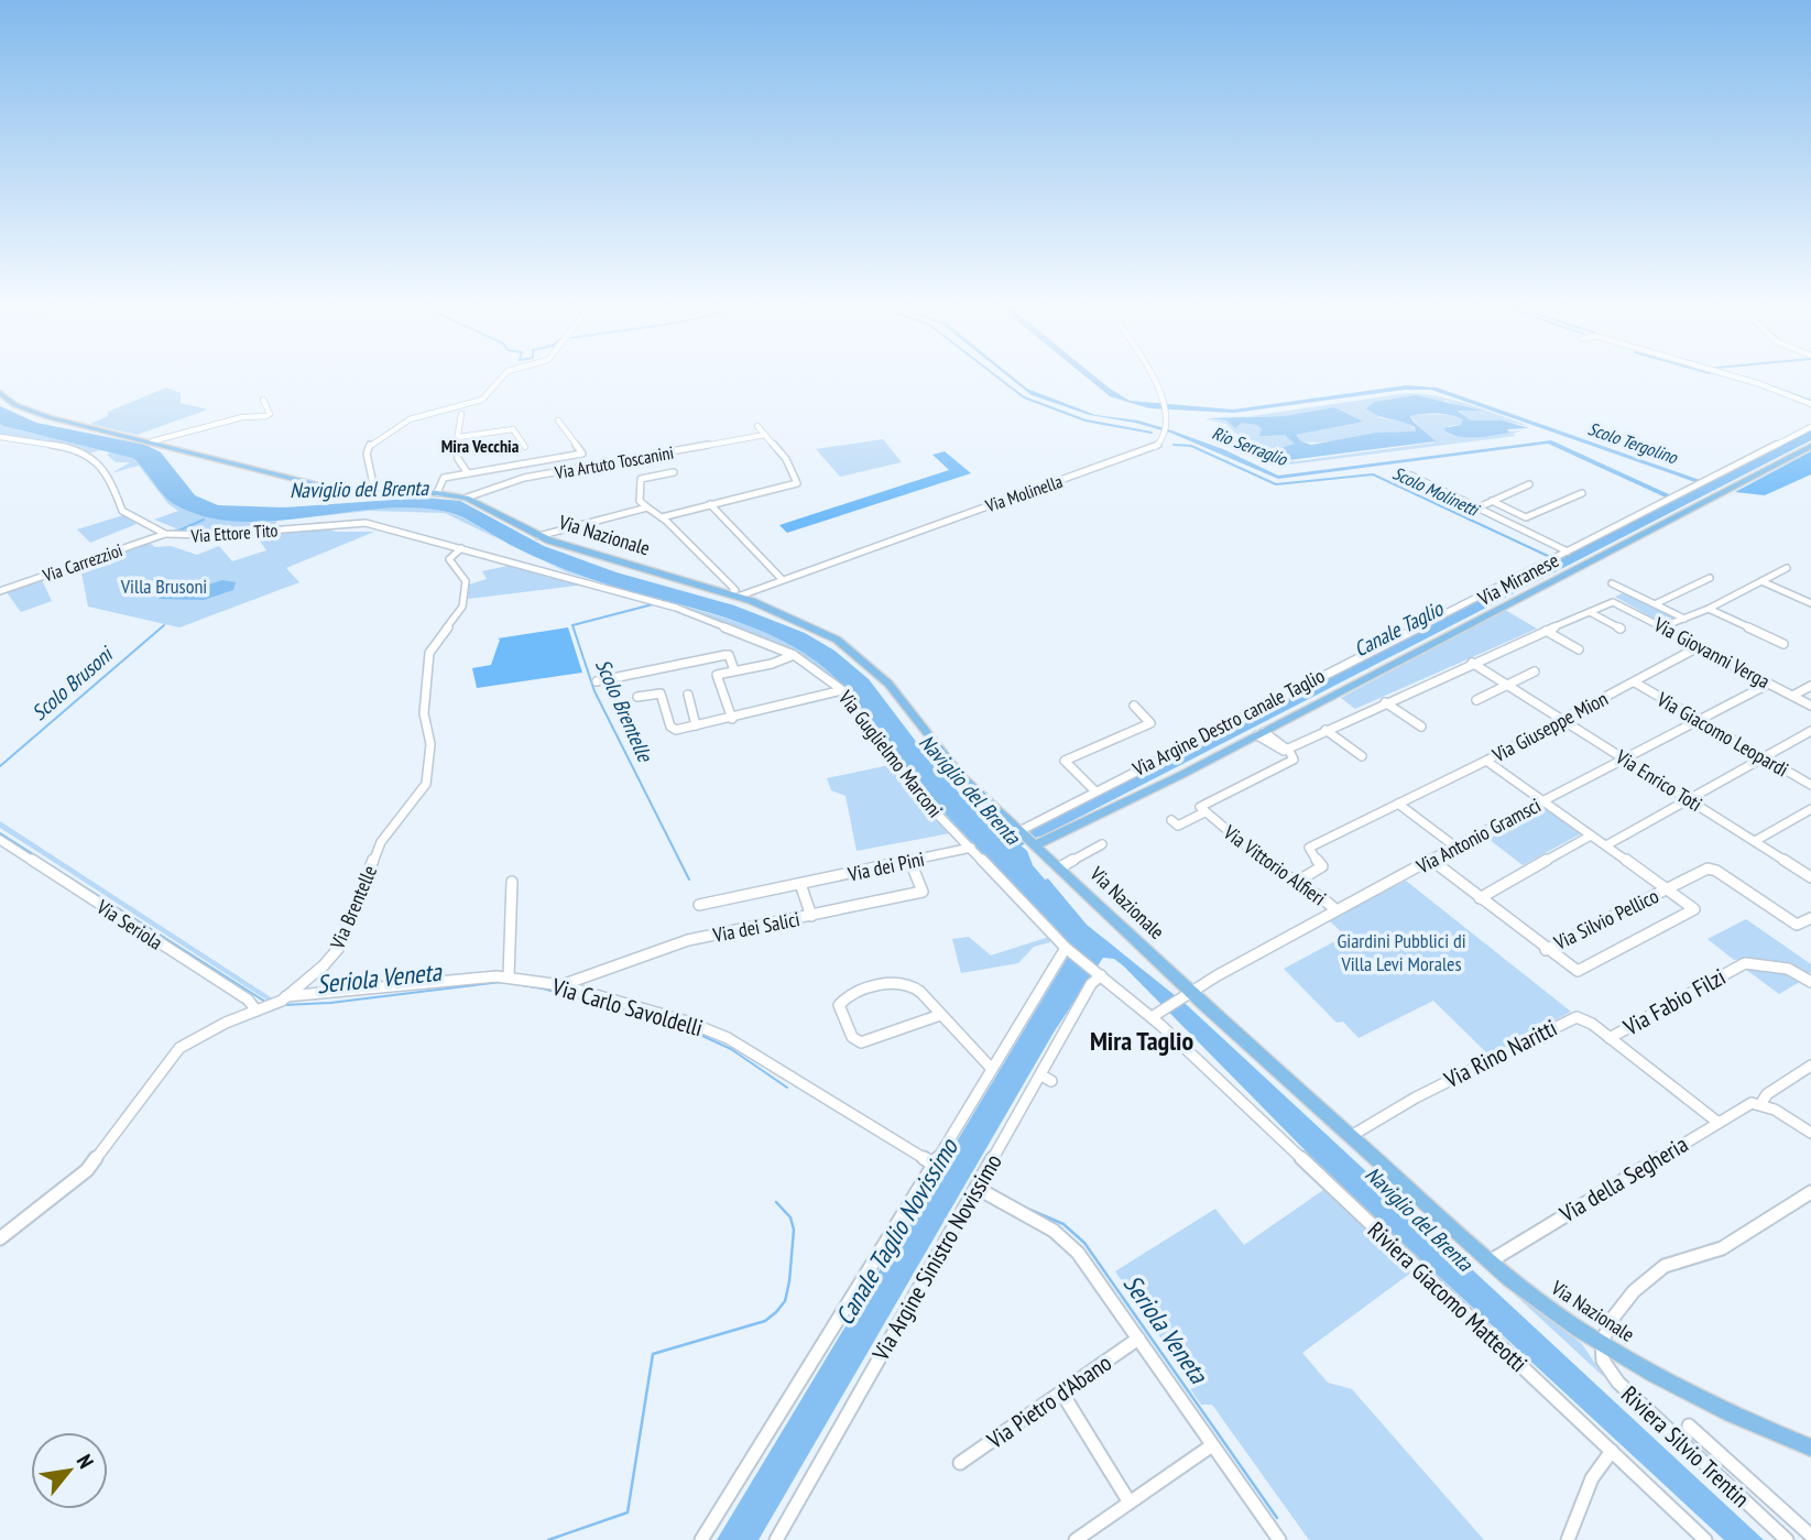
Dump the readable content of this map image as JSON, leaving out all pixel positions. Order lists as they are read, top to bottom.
{
  "streets": {
    "main road": ["Via Nazionale", "Via Miranese"],
    "street": [
      "Via Artuto Toscanini",
      "Via Molinella",
      "Via Ettore Tito",
      "Via Carrezzioi",
      "Via Giovanni Verga",
      "Via Argine Destro canale Taglio",
      "Via Giuseppe Mion",
      "Via Giacomo Leopardi",
      "Via Guglielmo Marconi",
      "Via Enrico Toti",
      "Via Antonio Gramsci",
      "Via Vittorio Alfieri",
      "Via dei Pini",
      "Via Brentelle",
      "Via Silvio Pellico",
      "Via Seriola",
      "Via dei Salici",
      "Via Fabio Filzi",
      "Via Carlo Savoldelli",
      "Via Rino Naritti",
      "Via della Segheria",
      "Via Argine Sinistro Novissimo",
      "Riviera Giacomo Matteotti",
      "Via Pietro d'Abano",
      "Riviera Silvio Trentin"
    ]
  },
  "crossings": [
    ["Via Artuto Toscanini", "Via Nazionale"],
    ["Via Molinella", "Via Nazionale"],
    ["Via Ettore Tito", "Via Carrezzioi"],
    ["Via Ettore Tito", "Via Guglielmo Marconi"],
    ["Via Ettore Tito", "Via Brentelle"],
    ["Via Nazionale", "Via Miranese"],
    ["Via Nazionale", "Via Argine Destro canale Taglio"],
    ["Via Nazionale", "Via Antonio Gramsci"],
    ["Via Nazionale", "Via Rino Naritti"],
    ["Via Nazionale", "Via della Segheria"],
    ["Via Nazionale", "Riviera Silvio Trentin"],
    ["Via Giovanni Verga", "Via Giuseppe Mion"],
    ["Via Giovanni Verga", "Via Antonio Gramsci"],
    ["Via Giovanni Verga", "Via Vittorio Alfieri"],
    ["Via Giuseppe Mion", "Via Giacomo Leopardi"],
    ["Via Giuseppe Mion", "Via Enrico Toti"],
    ["Via Giuseppe Mion", "Via Vittorio Alfieri"],
    ["Via Giacomo Leopardi", "Via Antonio Gramsci"],
    ["Via Guglielmo Marconi", "Via Antonio Gramsci"],
    ["Via Guglielmo Marconi", "Via dei Pini"],
    ["Via Guglielmo Marconi", "Via Brentelle"],
    ["Via Guglielmo Marconi", "Via Argine Sinistro Novissimo"],
    ["Via Guglielmo Marconi", "Riviera Giacomo Matteotti"],
    ["Via Enrico Toti", "Via Antonio Gramsci"],
    ["Via Enrico Toti", "Via Vittorio Alfieri"],
    ["Via Antonio Gramsci", "Via Vittorio Alfieri"],
    ["Via Antonio Gramsci", "Riviera Giacomo Matteotti"],
    ["Via dei Pini", "Via dei Salici"],
    ["Via Brentelle", "Via Seriola"],
    ["Via Brentelle", "Via Carlo Savoldelli"],
    ["Via dei Salici", "Via Carlo Savoldelli"],
    ["Via Fabio Filzi", "Via Rino Naritti"],
    ["Via Rino Naritti", "Via della Segheria"]
  ],
  "districts": ["Mira Vecchia", "Mira Taglio"],
  "water": [
    "Scolo Tergolino",
    "Rio Serraglio",
    "Naviglio del Brenta",
    "Scolo Molinetti",
    "Canale Taglio",
    "Scolo Brusoni",
    "Scolo Brentelle",
    "Seriola Veneta",
    "Canale Taglio Novissimo"
  ],
  "parks": ["Villa Brusoni", "Giardini Pubblici di Villa Levi Morales"],
  "north": "top right"
}
